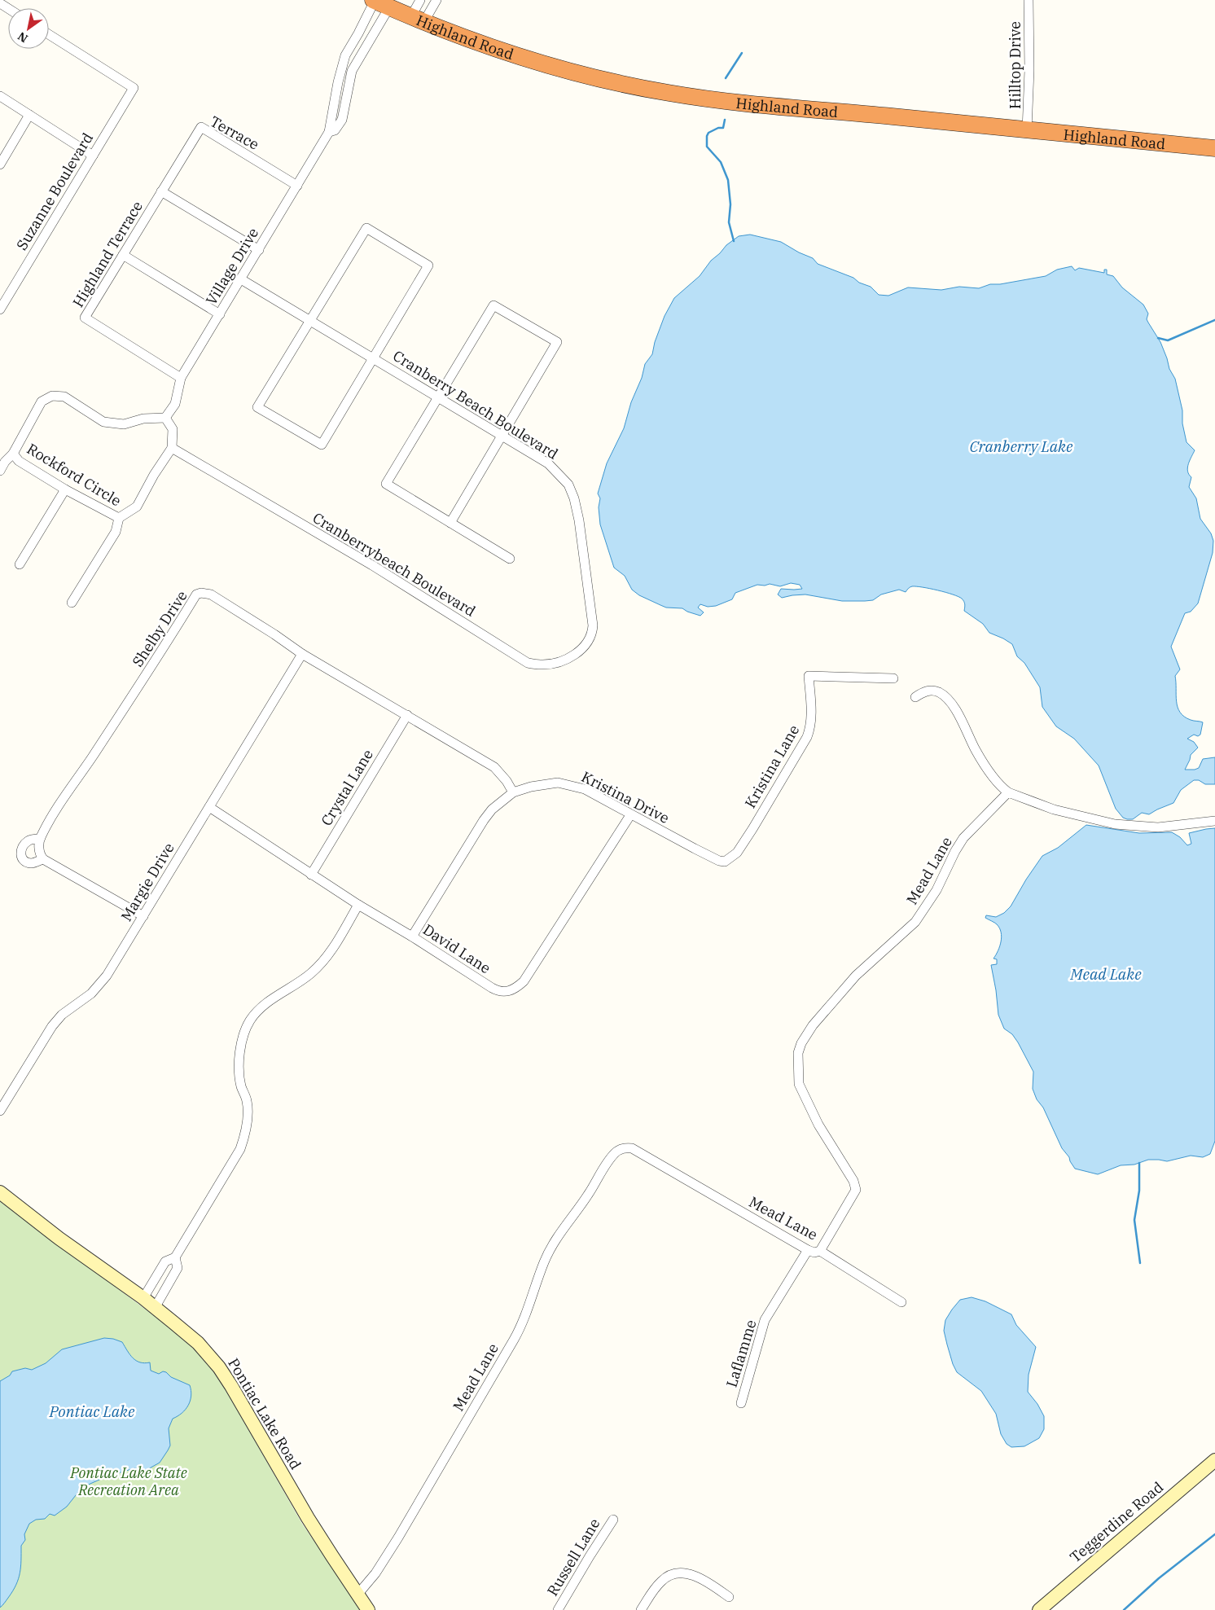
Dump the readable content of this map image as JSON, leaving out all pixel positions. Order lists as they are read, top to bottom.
{
  "streets": {
    "highway": ["Highland Road"],
    "street": [
      "Hilltop Drive",
      "Terrace",
      "Suzanne Boulevard",
      "Highland Terrace",
      "Village Drive",
      "Cranberry Beach Boulevard",
      "Rockford Circle",
      "Cranberrybeach Boulevard",
      "Shelby Drive",
      "Kristina Lane",
      "Crystal Lane",
      "Kristina Drive",
      "Mead Lane",
      "Margie Drive",
      "David Lane",
      "Laflamme",
      "Pontiac Lake Road",
      "Teggerdine Road",
      "Russell Lane"
    ]
  },
  "crossings": [
    ["Highland Road", "Hilltop Drive"],
    ["Highland Road", "Village Drive"],
    ["Terrace", "Highland Terrace"],
    ["Terrace", "Village Drive"],
    ["Highland Terrace", "Village Drive"],
    ["Village Drive", "Cranberry Beach Boulevard"],
    ["Village Drive", "Rockford Circle"],
    ["Cranberry Beach Boulevard", "Cranberrybeach Boulevard"],
    ["Rockford Circle", "Cranberrybeach Boulevard"],
    ["Shelby Drive", "Crystal Lane"],
    ["Shelby Drive", "Kristina Drive"],
    ["Shelby Drive", "Margie Drive"],
    ["Kristina Lane", "Kristina Drive"],
    ["Crystal Lane", "David Lane"],
    ["Kristina Drive", "David Lane"],
    ["Mead Lane", "Laflamme"],
    ["Mead Lane", "Pontiac Lake Road"],
    ["Margie Drive", "David Lane"]
  ],
  "water": ["Cranberry Lake", "Mead Lake", "Pontiac Lake"],
  "parks": ["Pontiac Lake State Recreation Area"],
  "north": "bottom left"
}
